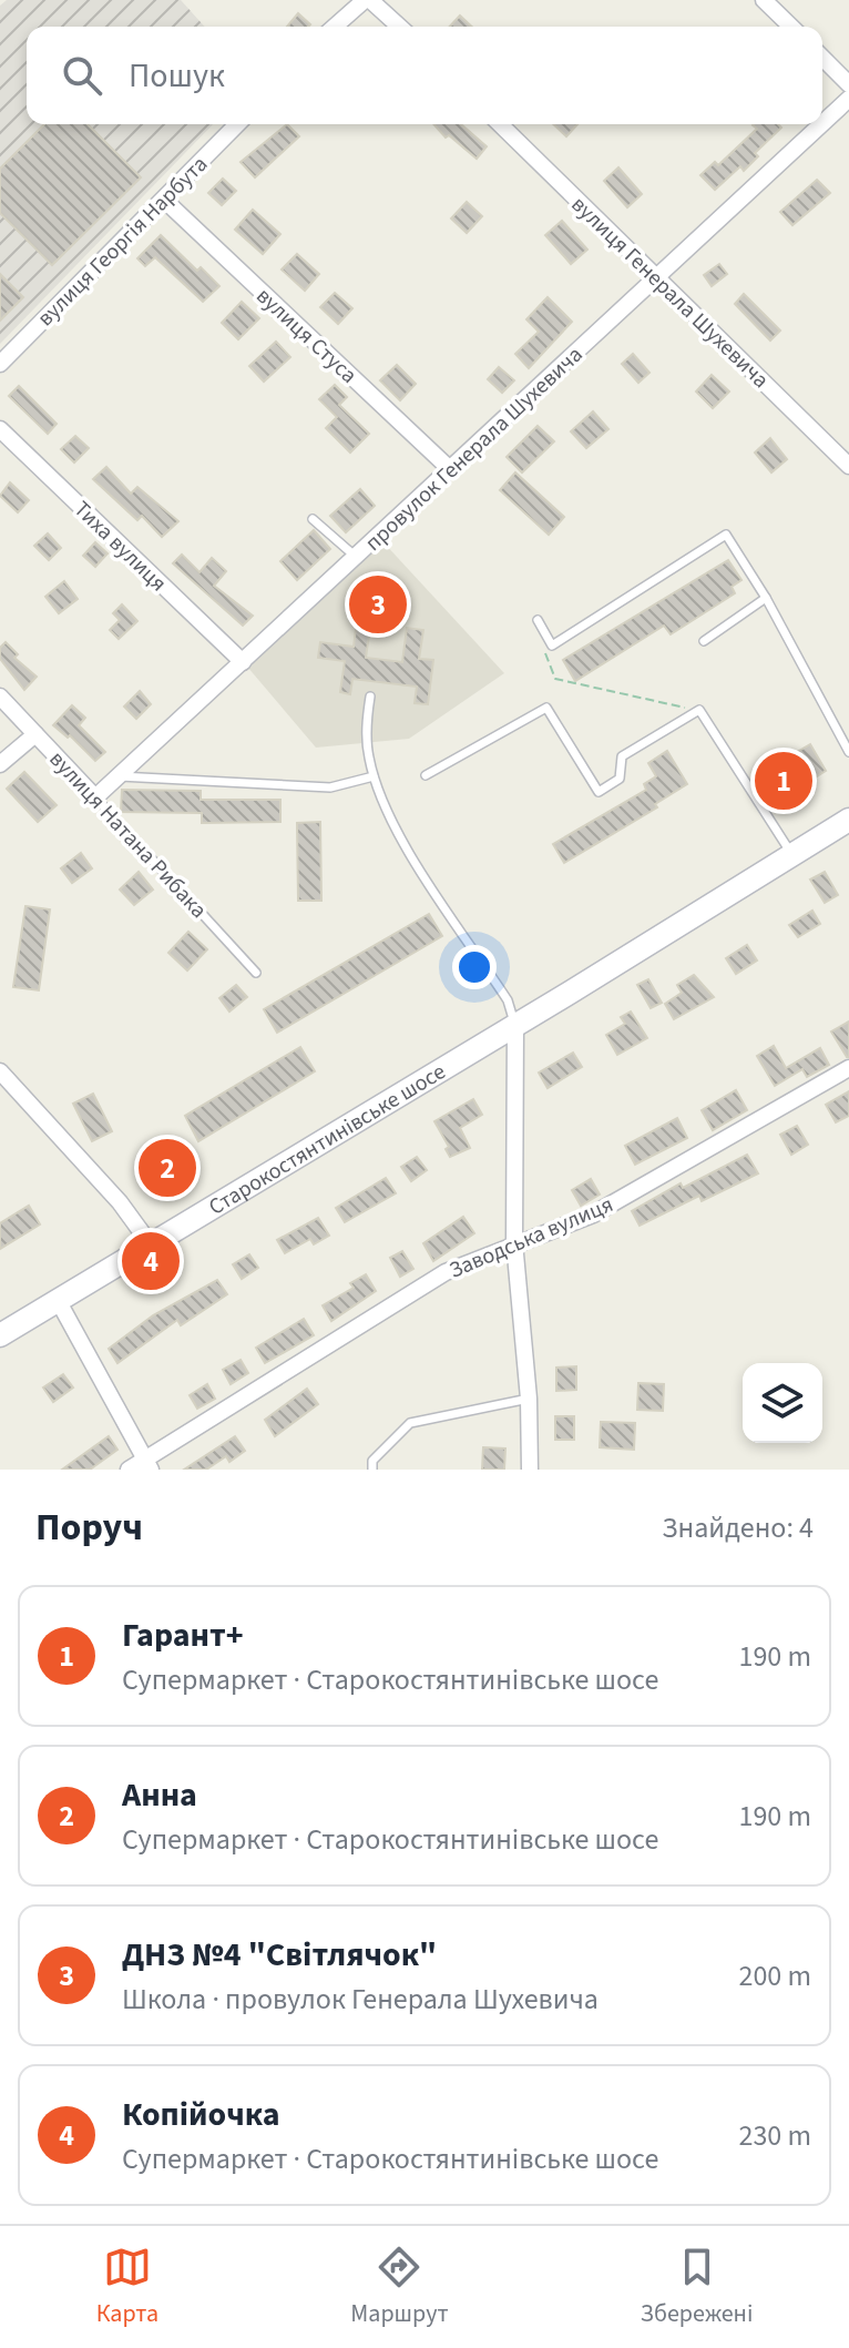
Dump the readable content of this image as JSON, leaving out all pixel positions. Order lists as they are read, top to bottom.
{
  "streets": {
    "main road": ["Старокостянтинівське шосе"],
    "street": [
      "вулиця Георгія Нарбута",
      "вулиця Генерала Шухевича",
      "вулиця Стуса",
      "провулок Генерала Шухевича",
      "Тиха вулиця",
      "вулиця Натана Рибака",
      "Заводська вулиця"
    ]
  },
  "crossings": [
    ["вулиця Георгія Нарбута", "вулиця Стуса"],
    ["вулиця Генерала Шухевича", "провулок Генерала Шухевича"],
    ["вулиця Стуса", "провулок Генерала Шухевича"],
    ["провулок Генерала Шухевича", "Тиха вулиця"],
    ["провулок Генерала Шухевича", "вулиця Натана Рибака"]
  ],
  "page": {
    "search": "Пошук",
    "pins": [
      "3",
      "1",
      "2",
      "4"
    ],
    "heading": ["Поруч", "Знайдено: 4"],
    "list": [
      {
        "mark": "1",
        "name": "Гарант+",
        "note": "Супермаркет · Старокостянтинівське шосе",
        "value": "190 m"
      },
      {
        "mark": "2",
        "name": "Анна",
        "note": "Супермаркет · Старокостянтинівське шосе",
        "value": "190 m"
      },
      {
        "mark": "3",
        "name": "ДНЗ №4 \"Світлячок\"",
        "note": "Школа · провулок Генерала Шухевича",
        "value": "200 m"
      },
      {
        "mark": "4",
        "name": "Копійочка",
        "note": "Супермаркет · Старокостянтинівське шосе",
        "value": "230 m"
      }
    ],
    "nav": ["Карта", "Маршрут", "Збережені"]
  }
}
